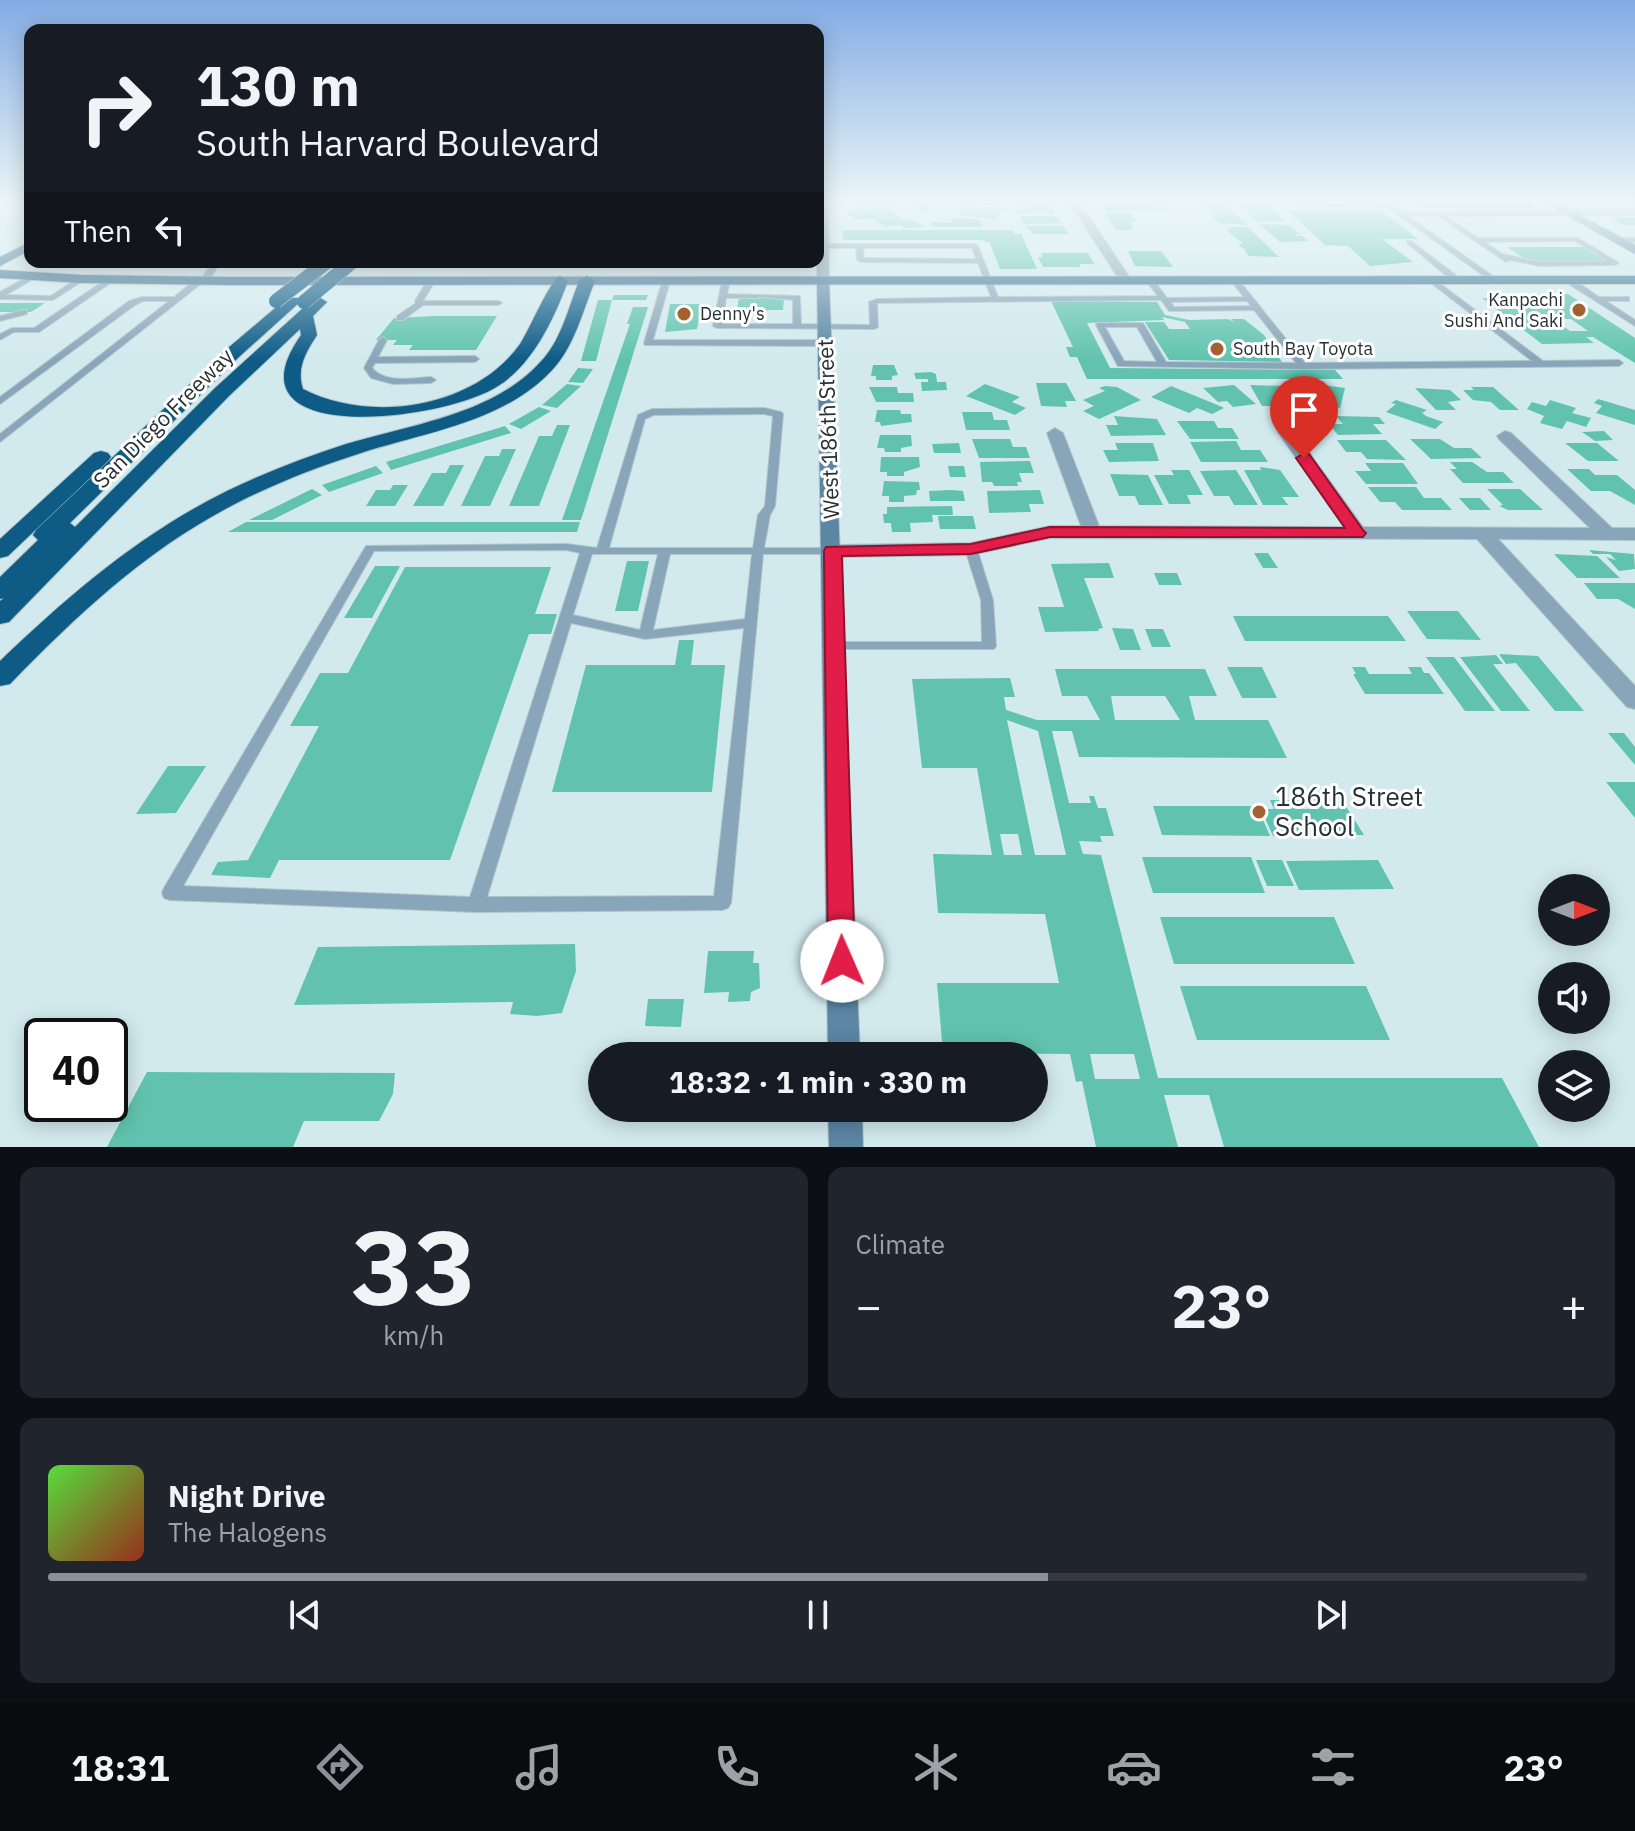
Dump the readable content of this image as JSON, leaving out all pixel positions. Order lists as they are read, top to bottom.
{
  "streets": {
    "highway": ["San Diego Freeway"],
    "street": ["West 186th Street"]
  },
  "places": [
    "Kanpachi Sushi And Saki",
    "Denny's",
    "South Bay Toyota",
    "186th Street School"
  ],
  "north": "right",
  "page": {
    "turn": ["130 m", "South Harvard Boulevard"],
    "then": "Then",
    "limit": "40",
    "trip": "18:32 · 1 min · 330 m",
    "tile": [
      ["33", "km/h"],
      "Climate"
    ],
    "heat": ["−", "23°", "+"],
    "song": ["Night Drive", "The Halogens"],
    "tabs": ["18:31", "23°"]
  }
}
